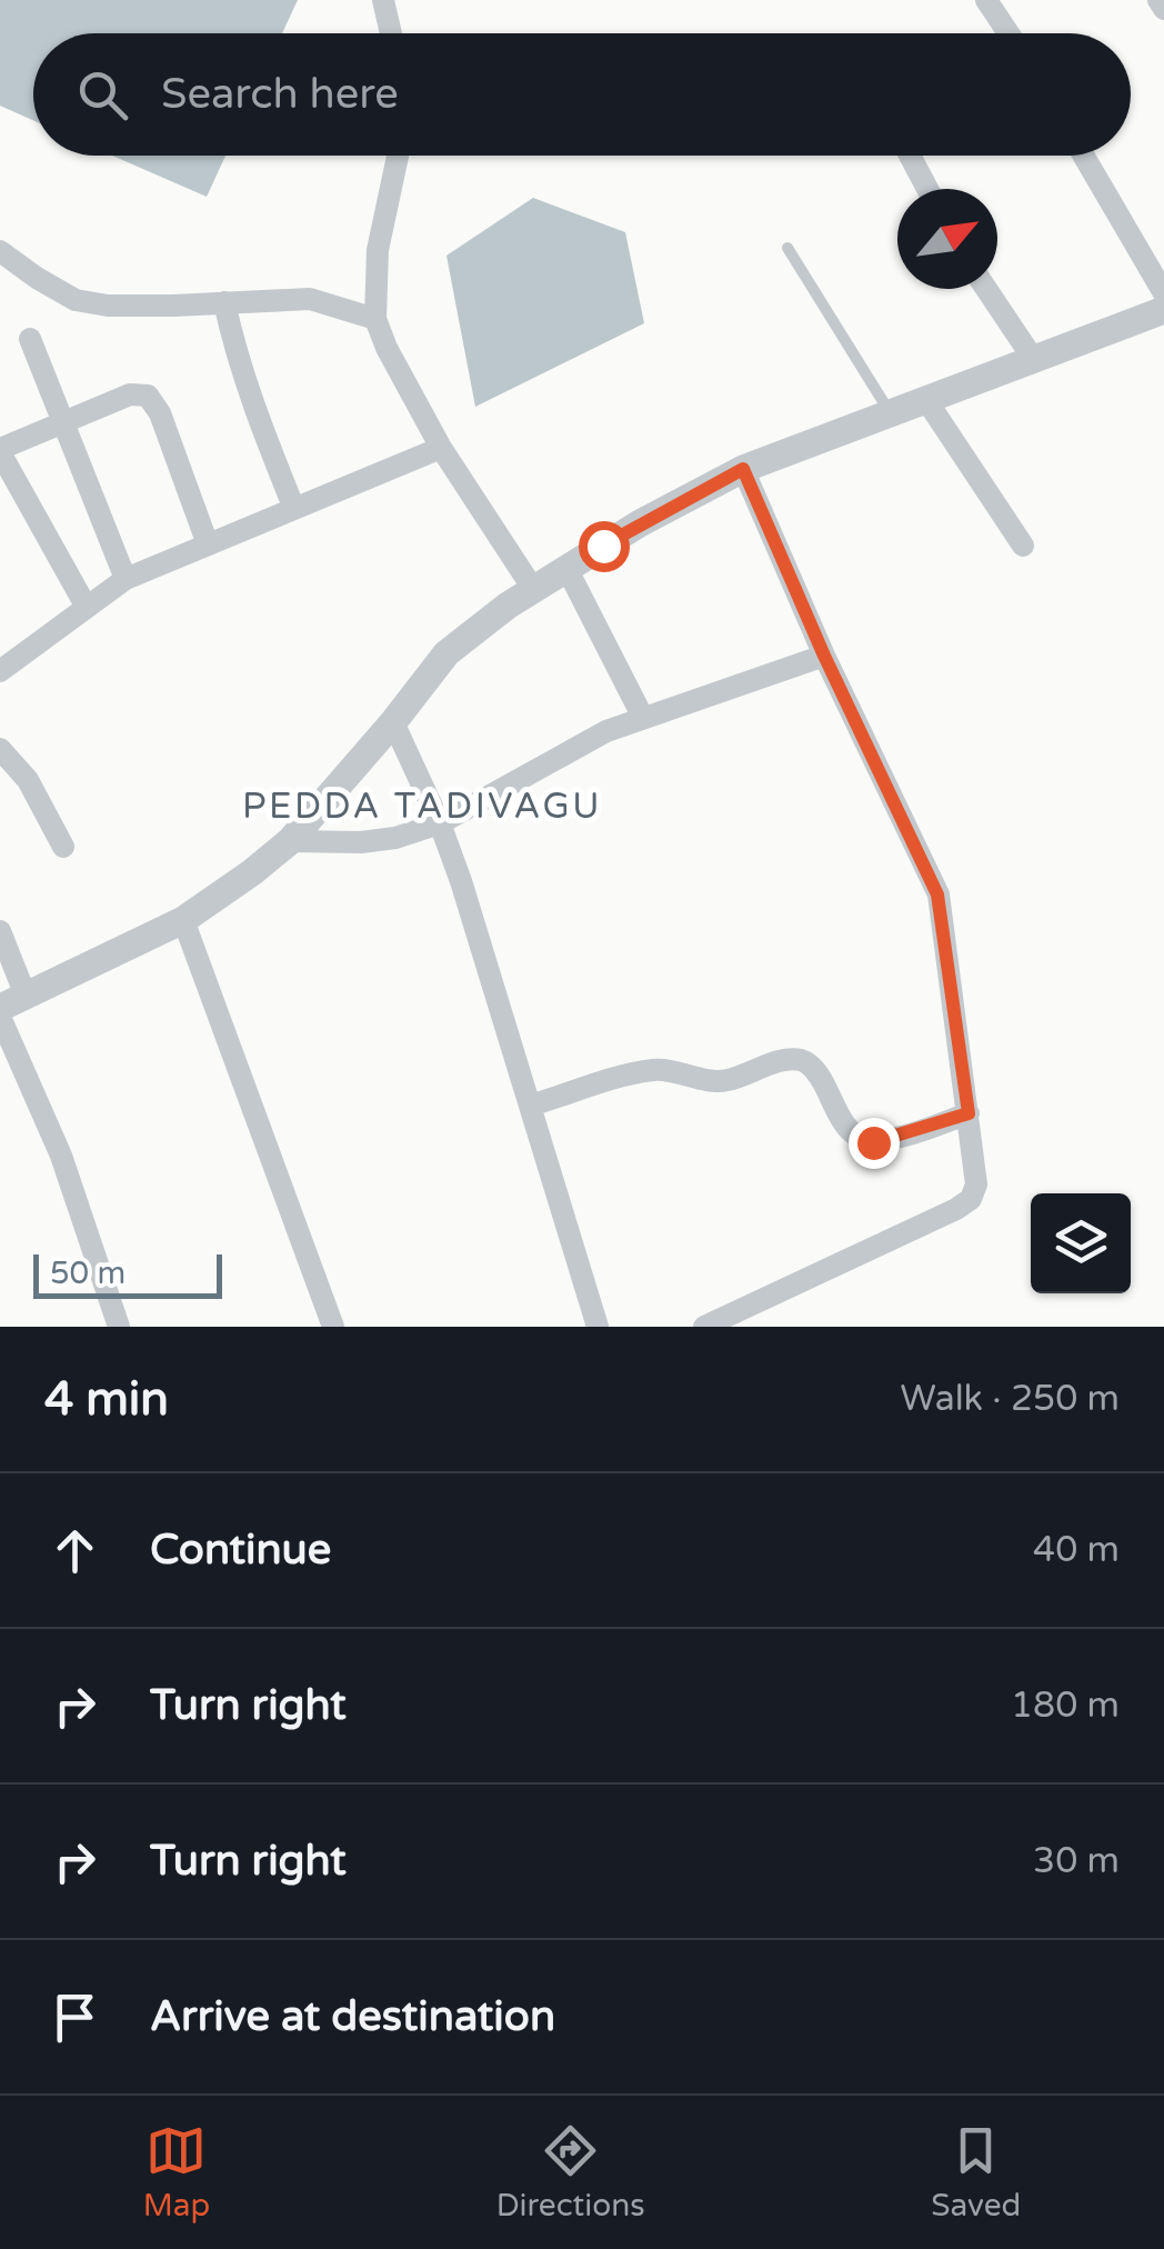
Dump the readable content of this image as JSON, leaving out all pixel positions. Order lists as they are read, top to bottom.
{
  "districts": ["PEDDA TADIVAGU"],
  "scale_bar": "50 m",
  "north": "top right",
  "page": {
    "search": "Search here",
    "scale": "50 m",
    "heading": ["4 min", "Walk · 250 m"],
    "list": [
      ["Continue", "40 m"],
      ["Turn right", "180 m"],
      ["Turn right", "30 m"],
      "Arrive at destination"
    ],
    "nav": ["Map", "Directions", "Saved"]
  }
}
